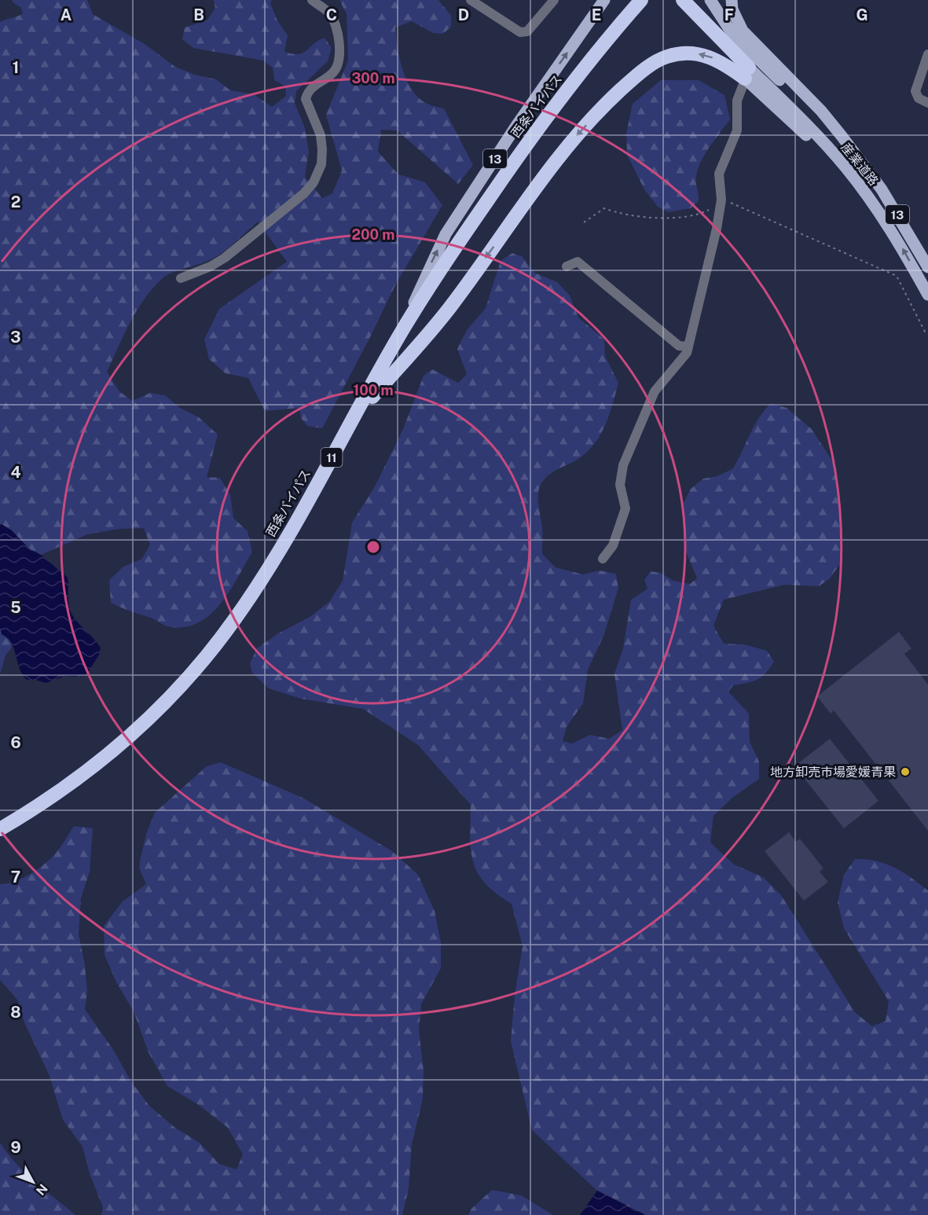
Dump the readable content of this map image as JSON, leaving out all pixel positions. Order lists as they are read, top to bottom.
{
  "streets": {
    "highway": ["西条バイパス", "11"],
    "main road": ["13", "産業道路"]
  },
  "crossings": [
    ["西条バイパス", "13"],
    ["西条バイパス", "11"],
    ["13", "産業道路"],
    ["13", "11"],
    ["産業道路", "11"]
  ],
  "places": ["地方卸売市場愛媛青果"],
  "north": "bottom right",
  "grid": {
    "columns": [
      "A",
      "B",
      "C",
      "D",
      "E",
      "F",
      "G"
    ],
    "rows": [
      "1",
      "2",
      "3",
      "4",
      "5",
      "6",
      "7",
      "8",
      "9"
    ]
  },
  "rings": ["300 m", "200 m", "100 m"]
}
